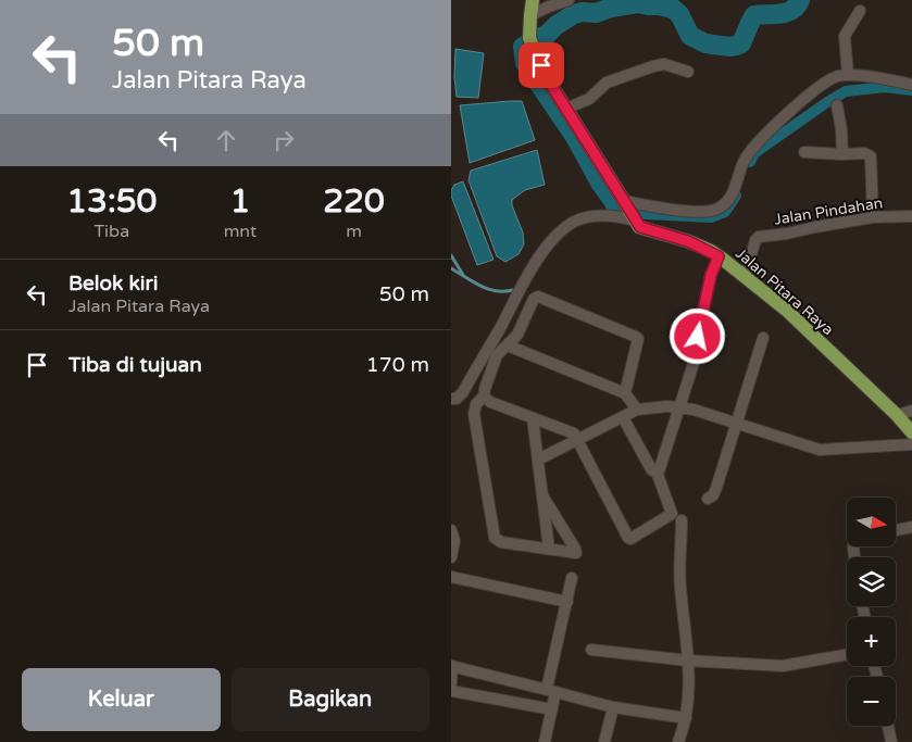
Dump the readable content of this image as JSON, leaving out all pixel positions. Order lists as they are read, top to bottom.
{
  "streets": {
    "main road": ["Jalan Pitara Raya"],
    "street": ["Jalan Pindahan"]
  },
  "crossings": [
    ["Jalan Pindahan", "Jalan Pitara Raya"]
  ],
  "north": "right",
  "page": {
    "turn": ["50 m", "Jalan Pitara Raya"],
    "eta": [
      "13:50",
      "Tiba",
      "1",
      "mnt",
      "220",
      "m"
    ],
    "list": [
      {
        "name": "Belok kiri",
        "note": "Jalan Pitara Raya",
        "value": "50 m"
      },
      {
        "name": "Tiba di tujuan",
        "value": "170 m"
      }
    ],
    "map_buttons": ["+", "−"],
    "buttons": ["Keluar", "Bagikan"]
  }
}
